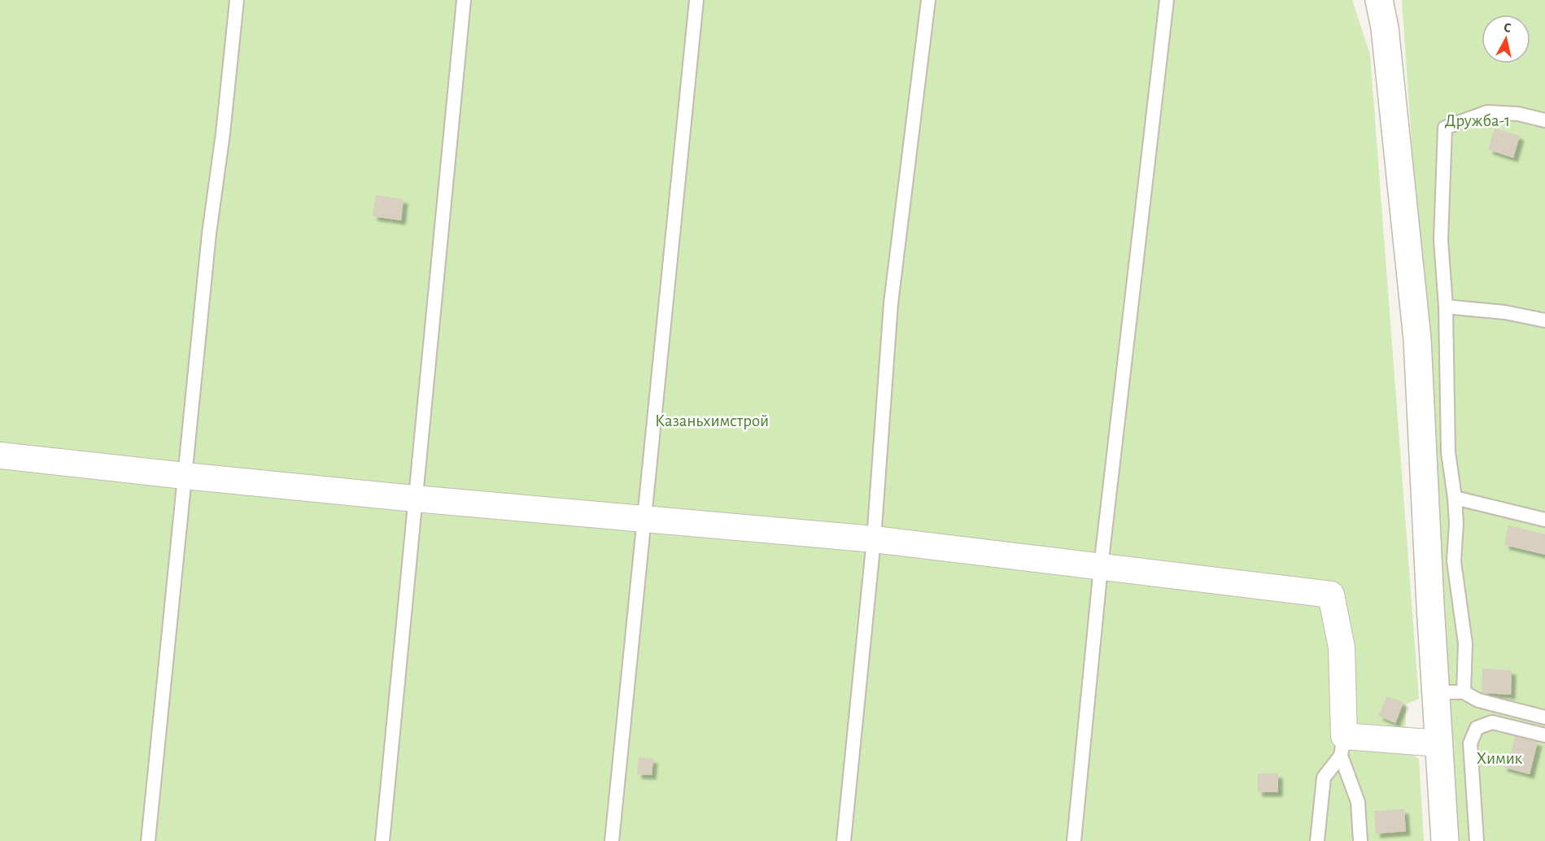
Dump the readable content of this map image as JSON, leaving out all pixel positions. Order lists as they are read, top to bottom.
{
  "parks": ["Дружба-1", "Казаньхимстрой", "Химик"],
  "north": "top"
}
